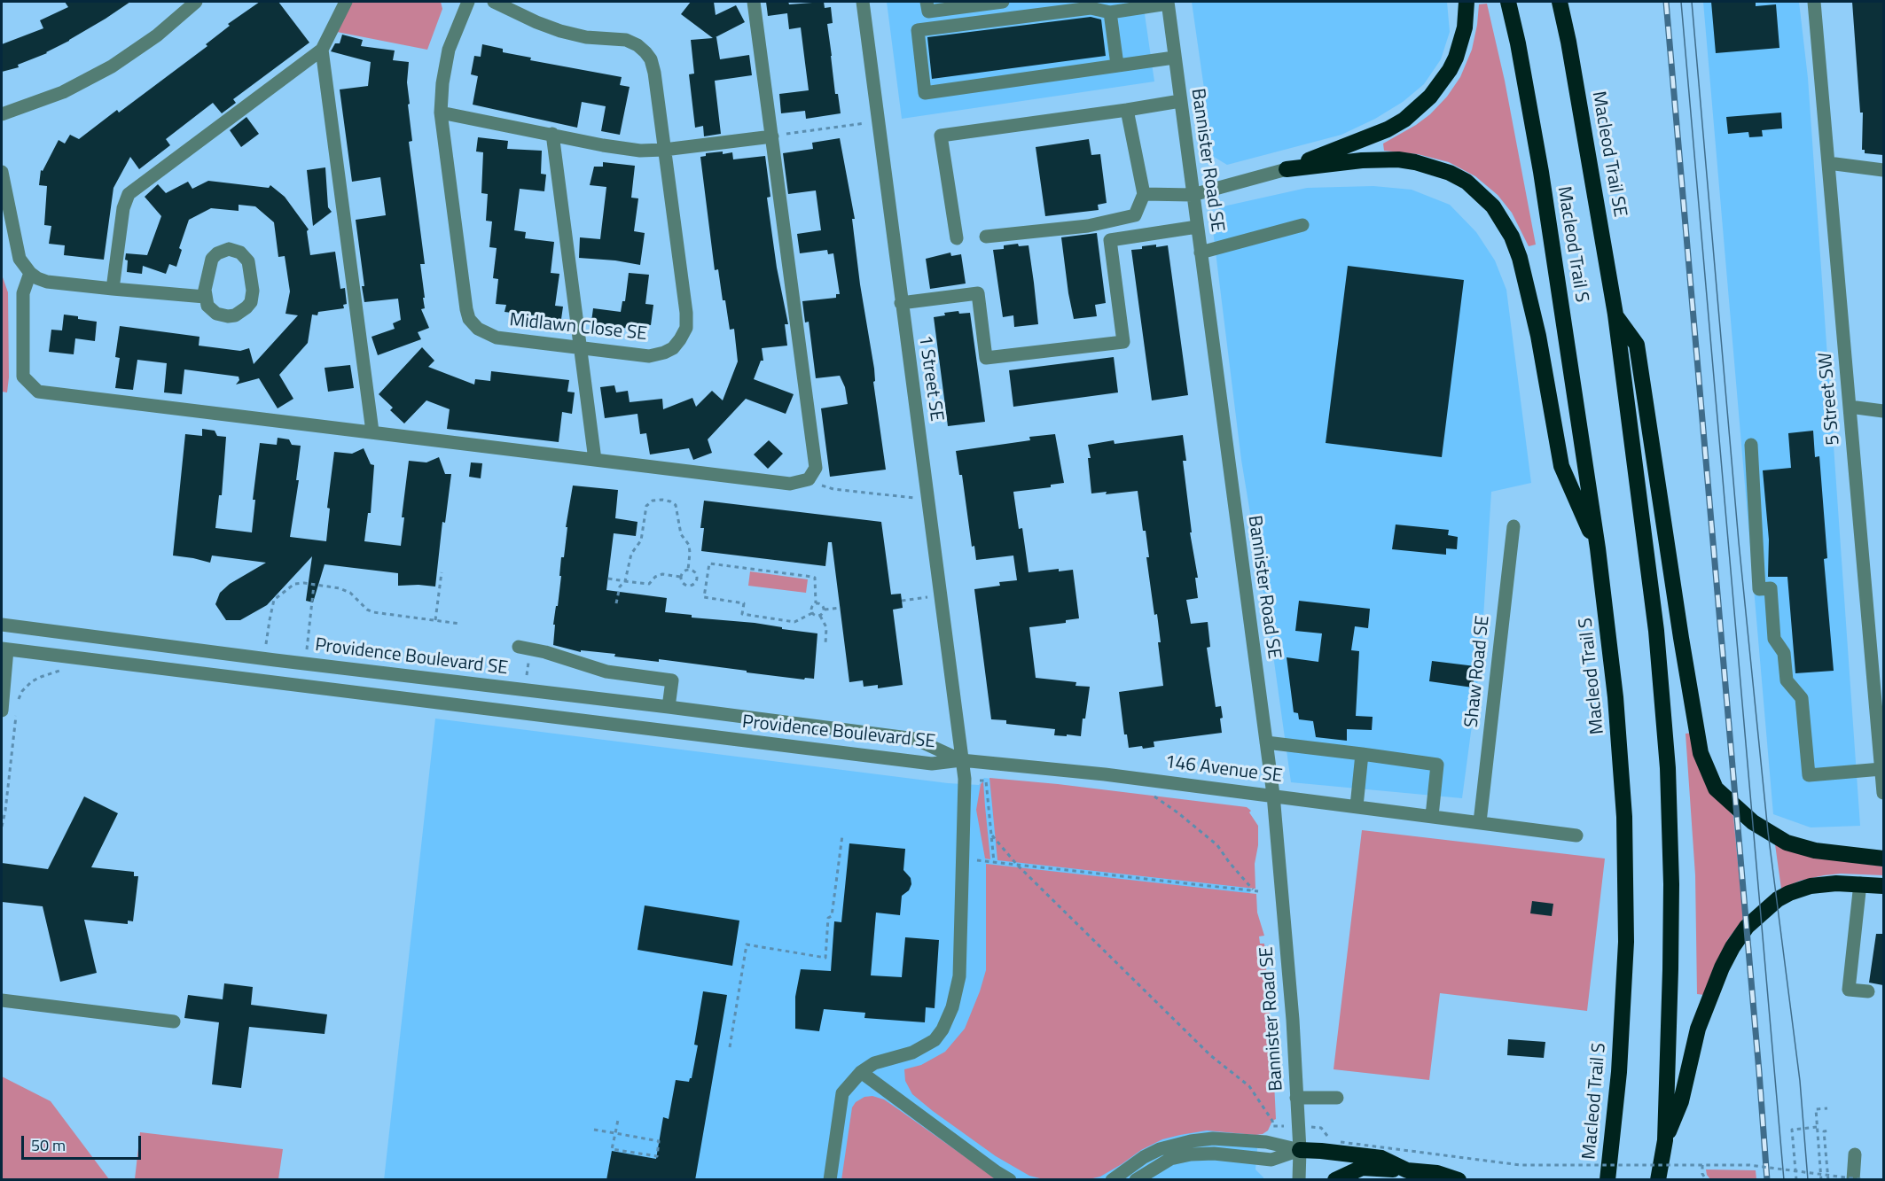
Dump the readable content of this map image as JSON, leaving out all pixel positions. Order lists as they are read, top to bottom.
{
  "streets": {
    "highway": ["Macleod Trail SE", "Macleod Trail S"],
    "street": [
      "Bannister Road SE",
      "Midlawn Close SE",
      "1 Street SE",
      "5 Street SW",
      "Providence Boulevard SE",
      "Shaw Road SE",
      "146 Avenue SE"
    ]
  },
  "crossings": [
    ["Macleod Trail SE", "Macleod Trail S"],
    ["Bannister Road SE", "146 Avenue SE"],
    ["1 Street SE", "Providence Boulevard SE"],
    ["1 Street SE", "146 Avenue SE"],
    ["Providence Boulevard SE", "146 Avenue SE"],
    ["Shaw Road SE", "146 Avenue SE"]
  ],
  "scale_bar": "50 m"
}
